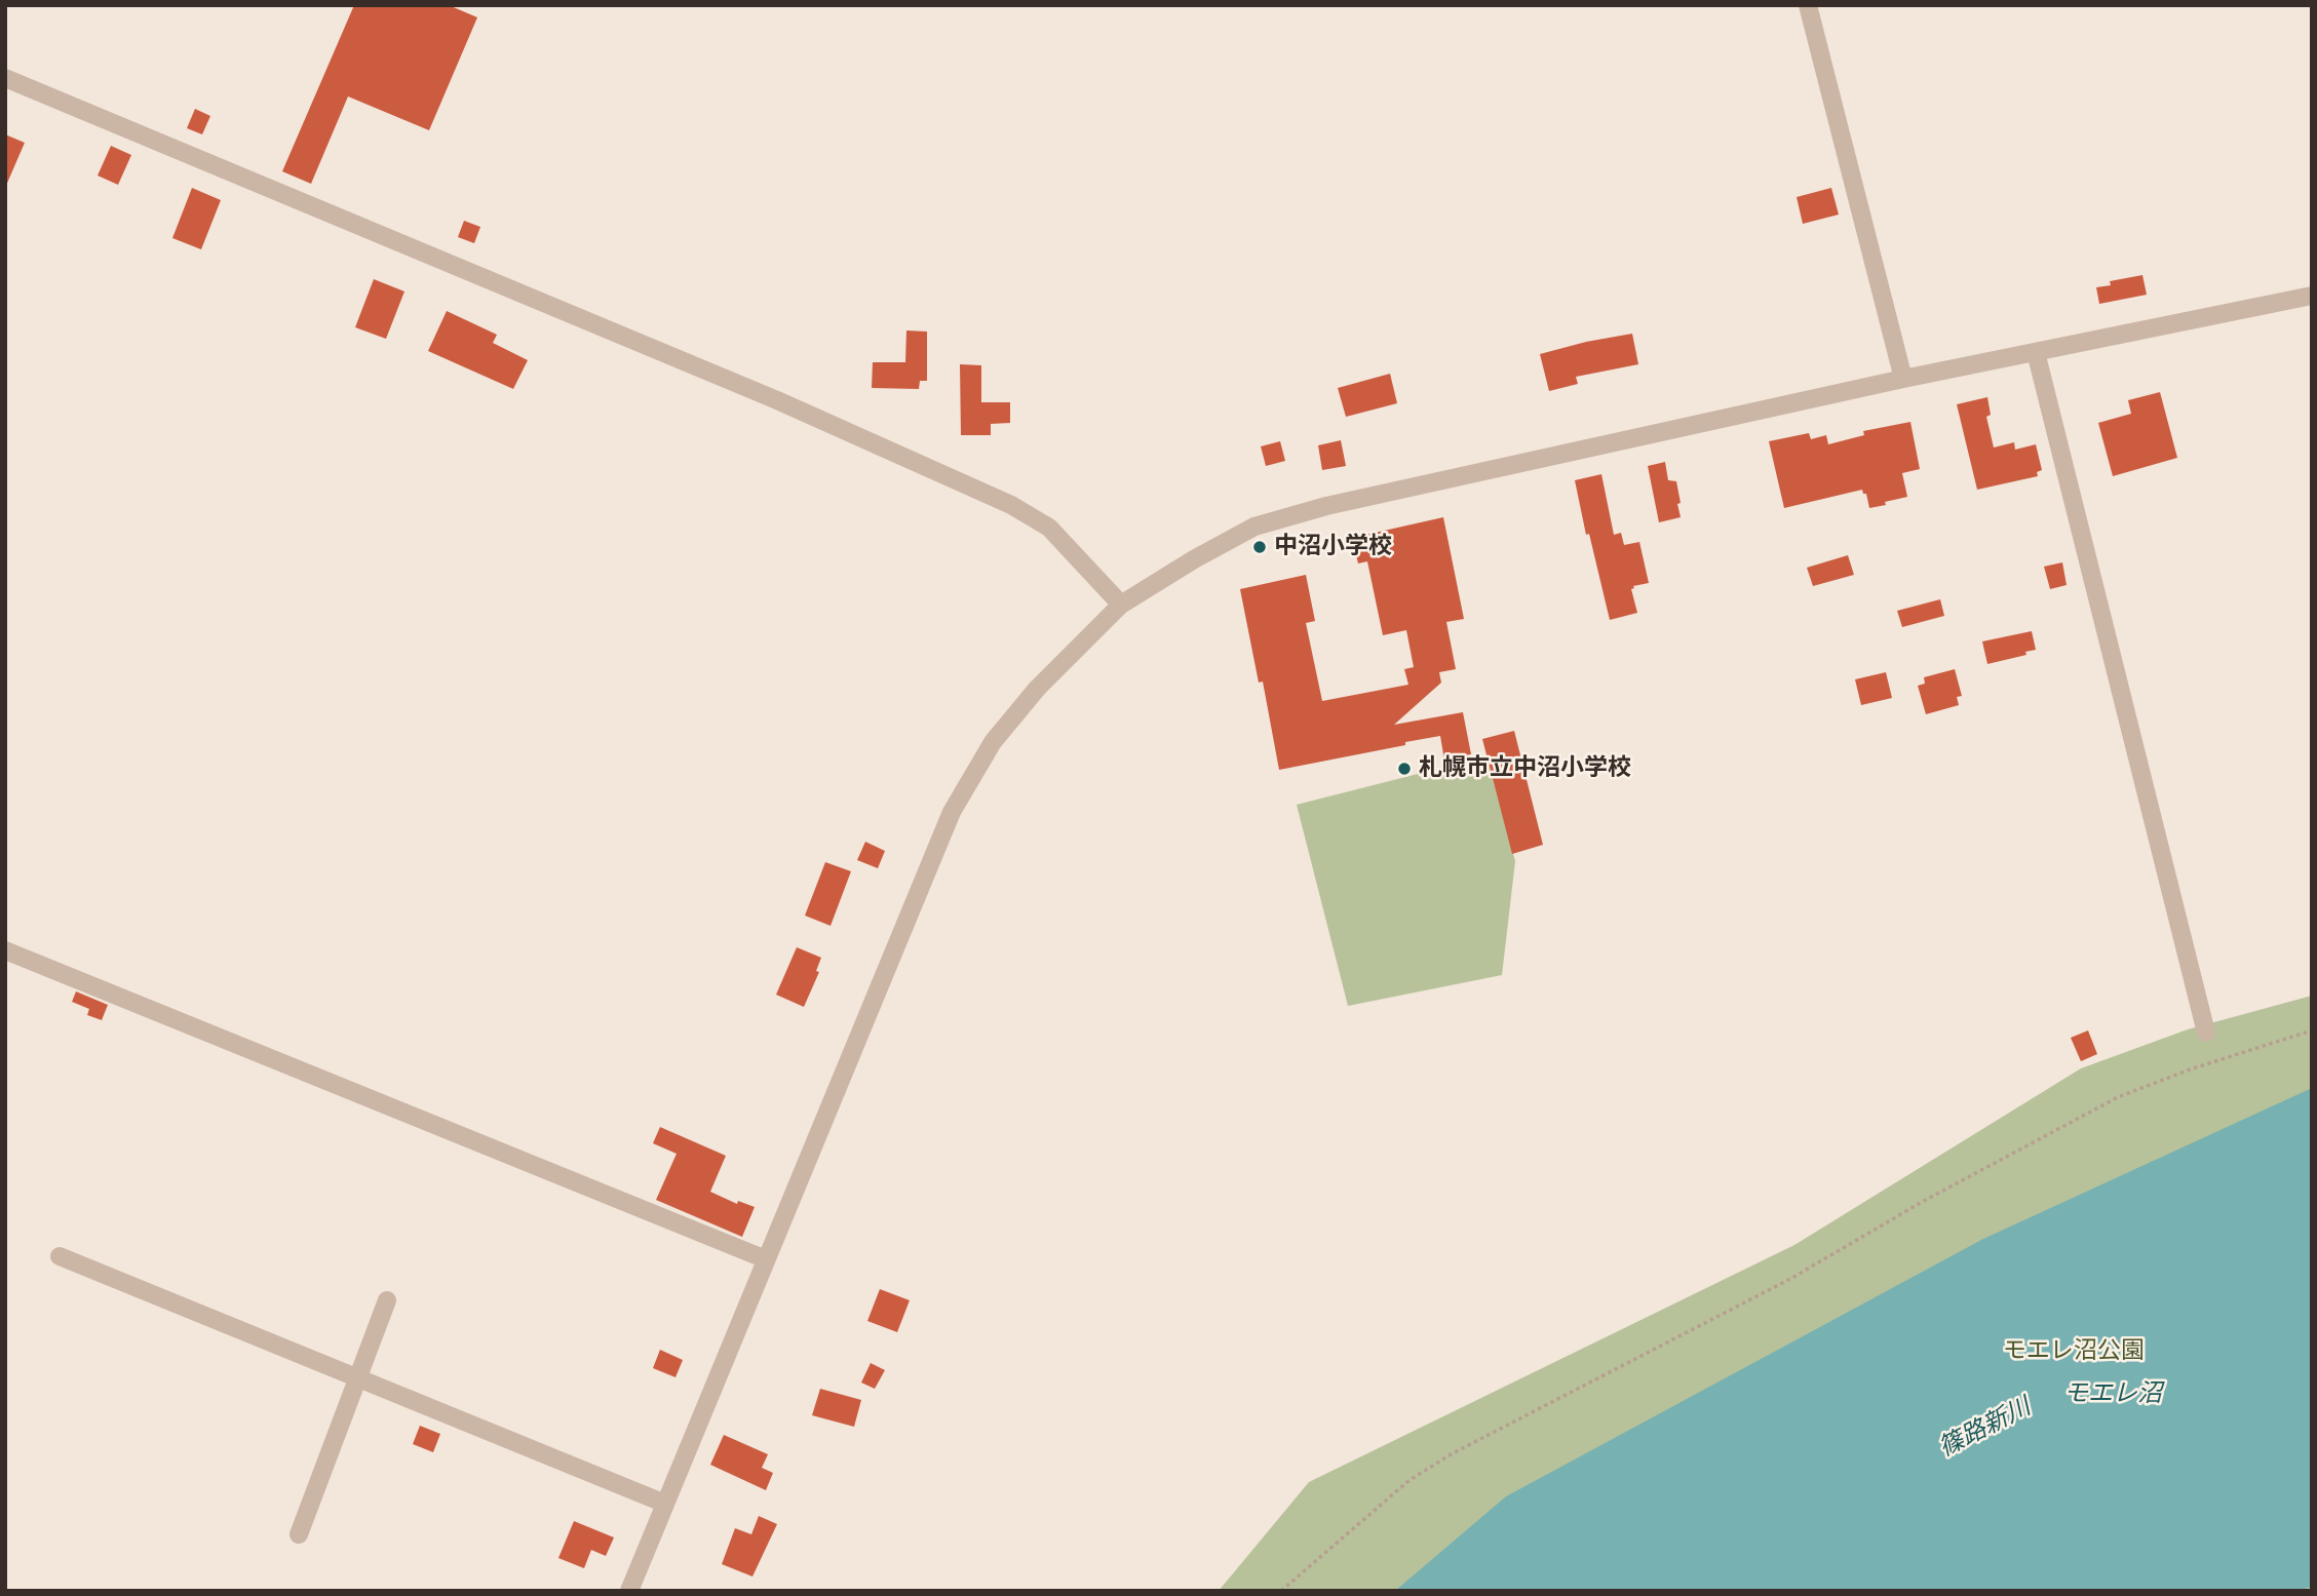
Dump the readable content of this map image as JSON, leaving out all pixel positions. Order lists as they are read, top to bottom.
{
  "water": ["モエレ沼", "篠路新川"],
  "parks": ["モエレ沼公園"],
  "places": ["中沼小学校", "札幌市立中沼小学校"]
}
